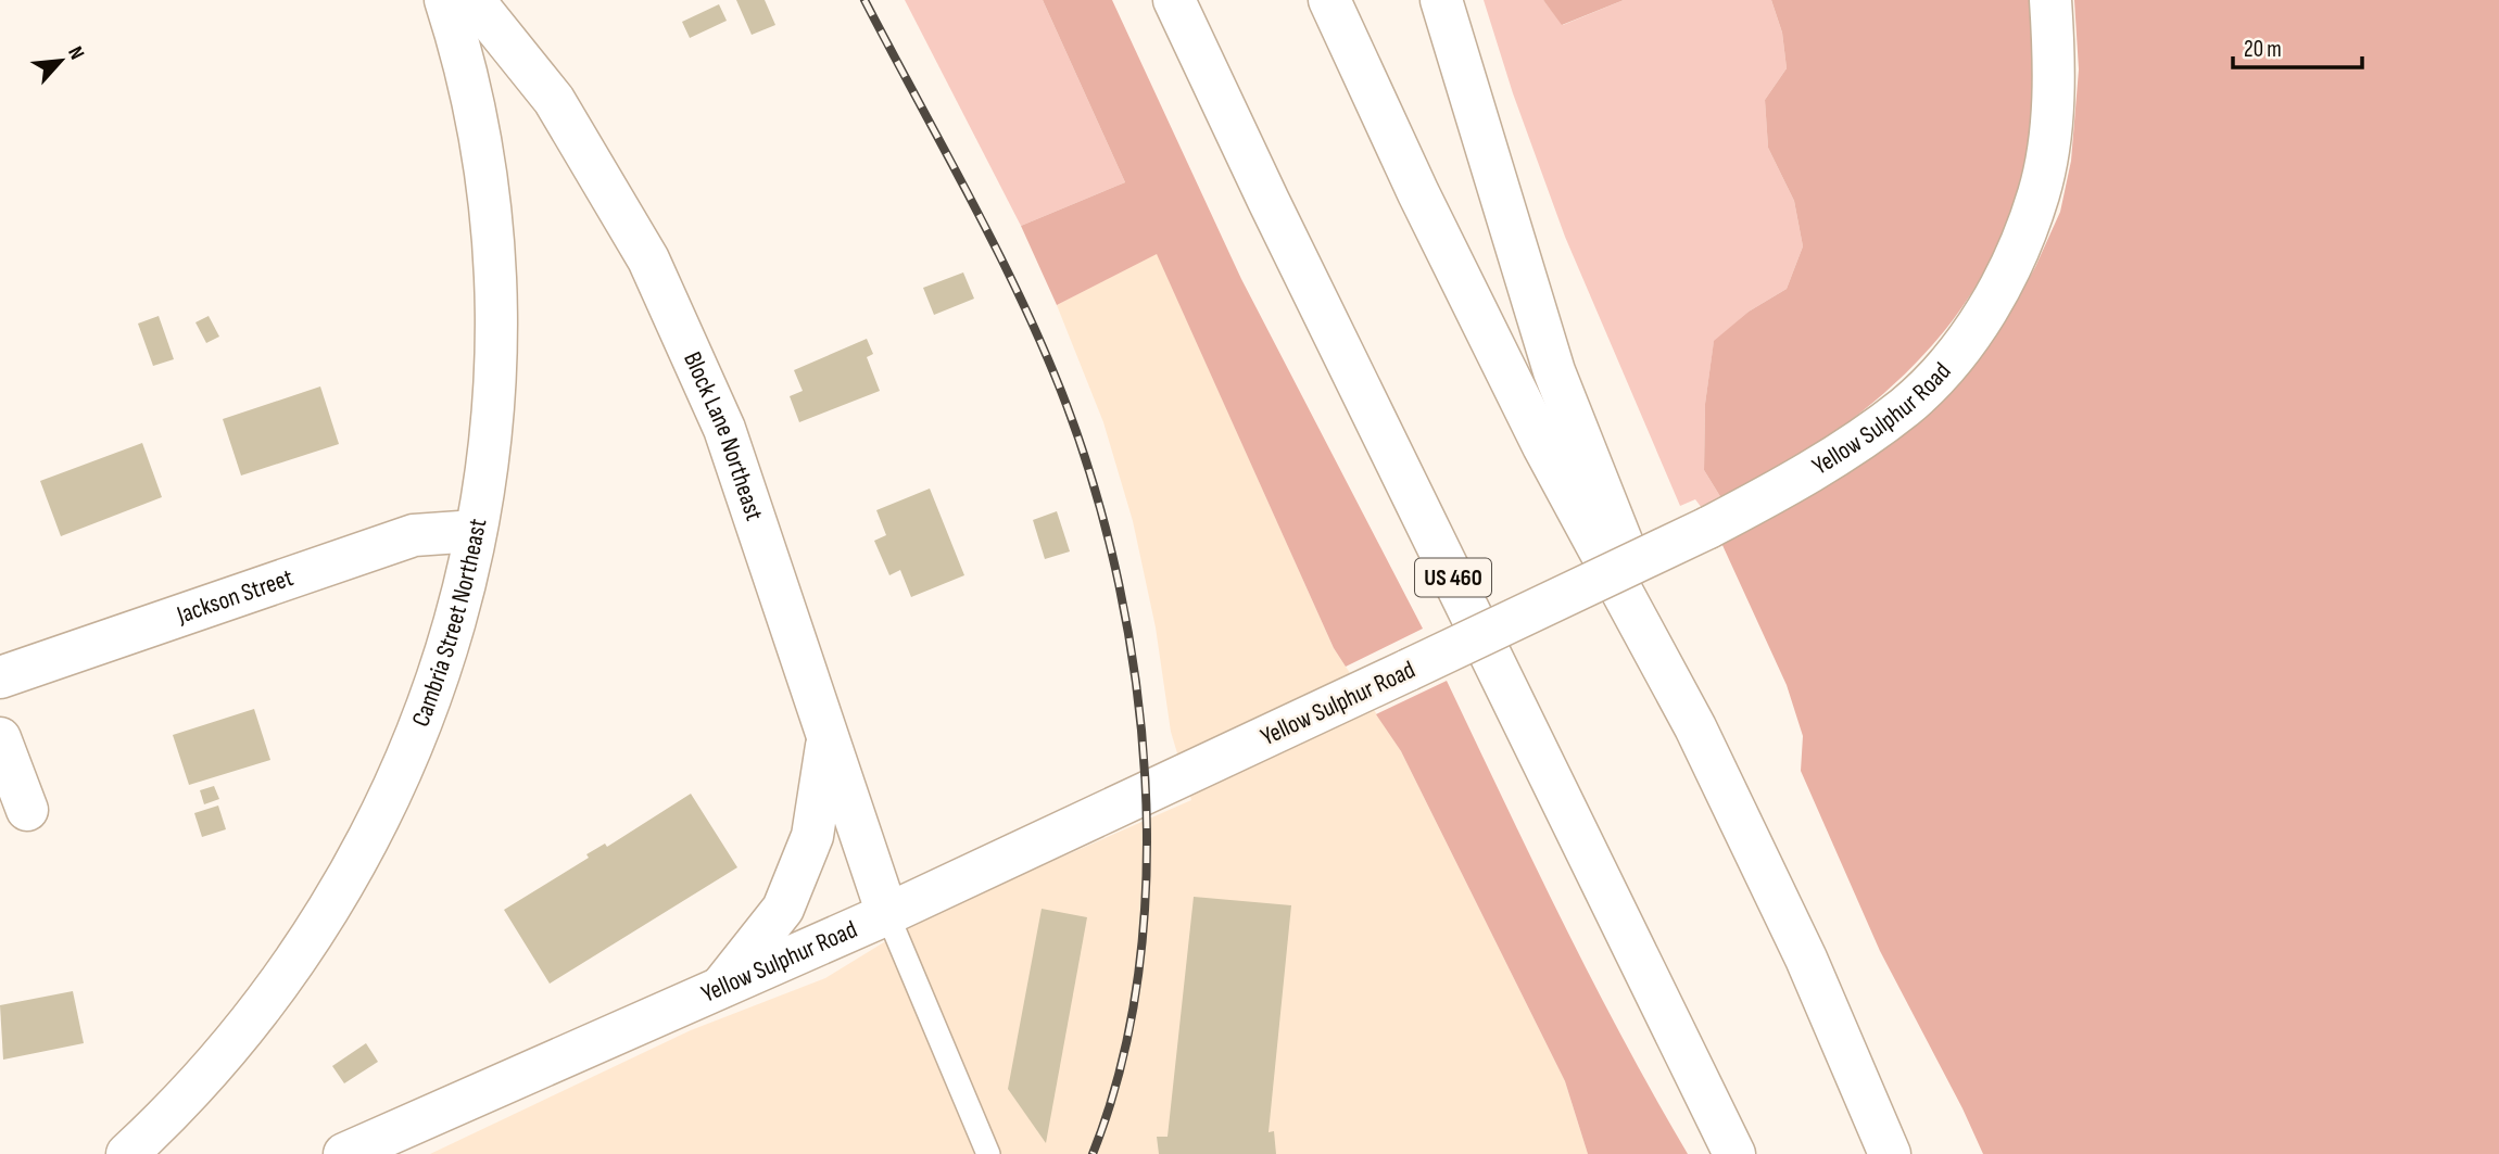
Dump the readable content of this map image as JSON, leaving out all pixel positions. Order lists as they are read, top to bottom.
{
  "streets": {
    "main road": [
      "Yellow Sulphur Road",
      "Block Lane Northeast",
      "US 460",
      "Jackson Street",
      "Cambria Street Northeast"
    ]
  },
  "crossings": [
    ["Yellow Sulphur Road", "Block Lane Northeast"],
    ["Jackson Street", "Cambria Street Northeast"]
  ],
  "scale_bar": "20 m",
  "north": "top right"
}
